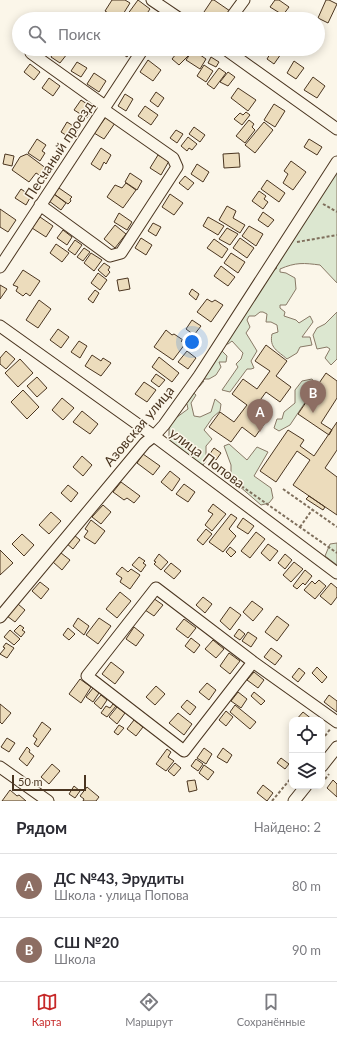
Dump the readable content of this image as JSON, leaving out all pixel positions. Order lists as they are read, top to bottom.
{
  "streets": {
    "street": ["Песчаный проезд", "Азовская улица", "улица Попова"]
  },
  "crossings": [
    ["Азовская улица", "улица Попова"]
  ],
  "scale_bar": "50 m",
  "page": {
    "search": "Поиск",
    "pins": ["B", "A"],
    "scale": "50 m",
    "heading": ["Рядом", "Найдено: 2"],
    "list": [
      {
        "mark": "A",
        "name": "ДС №43, Эрудиты",
        "note": "Школа · улица Попова",
        "value": "80 m"
      },
      {
        "mark": "B",
        "name": "СШ №20",
        "note": "Школа",
        "value": "90 m"
      }
    ],
    "nav": ["Карта", "Маршрут", "Сохранённые"]
  }
}
